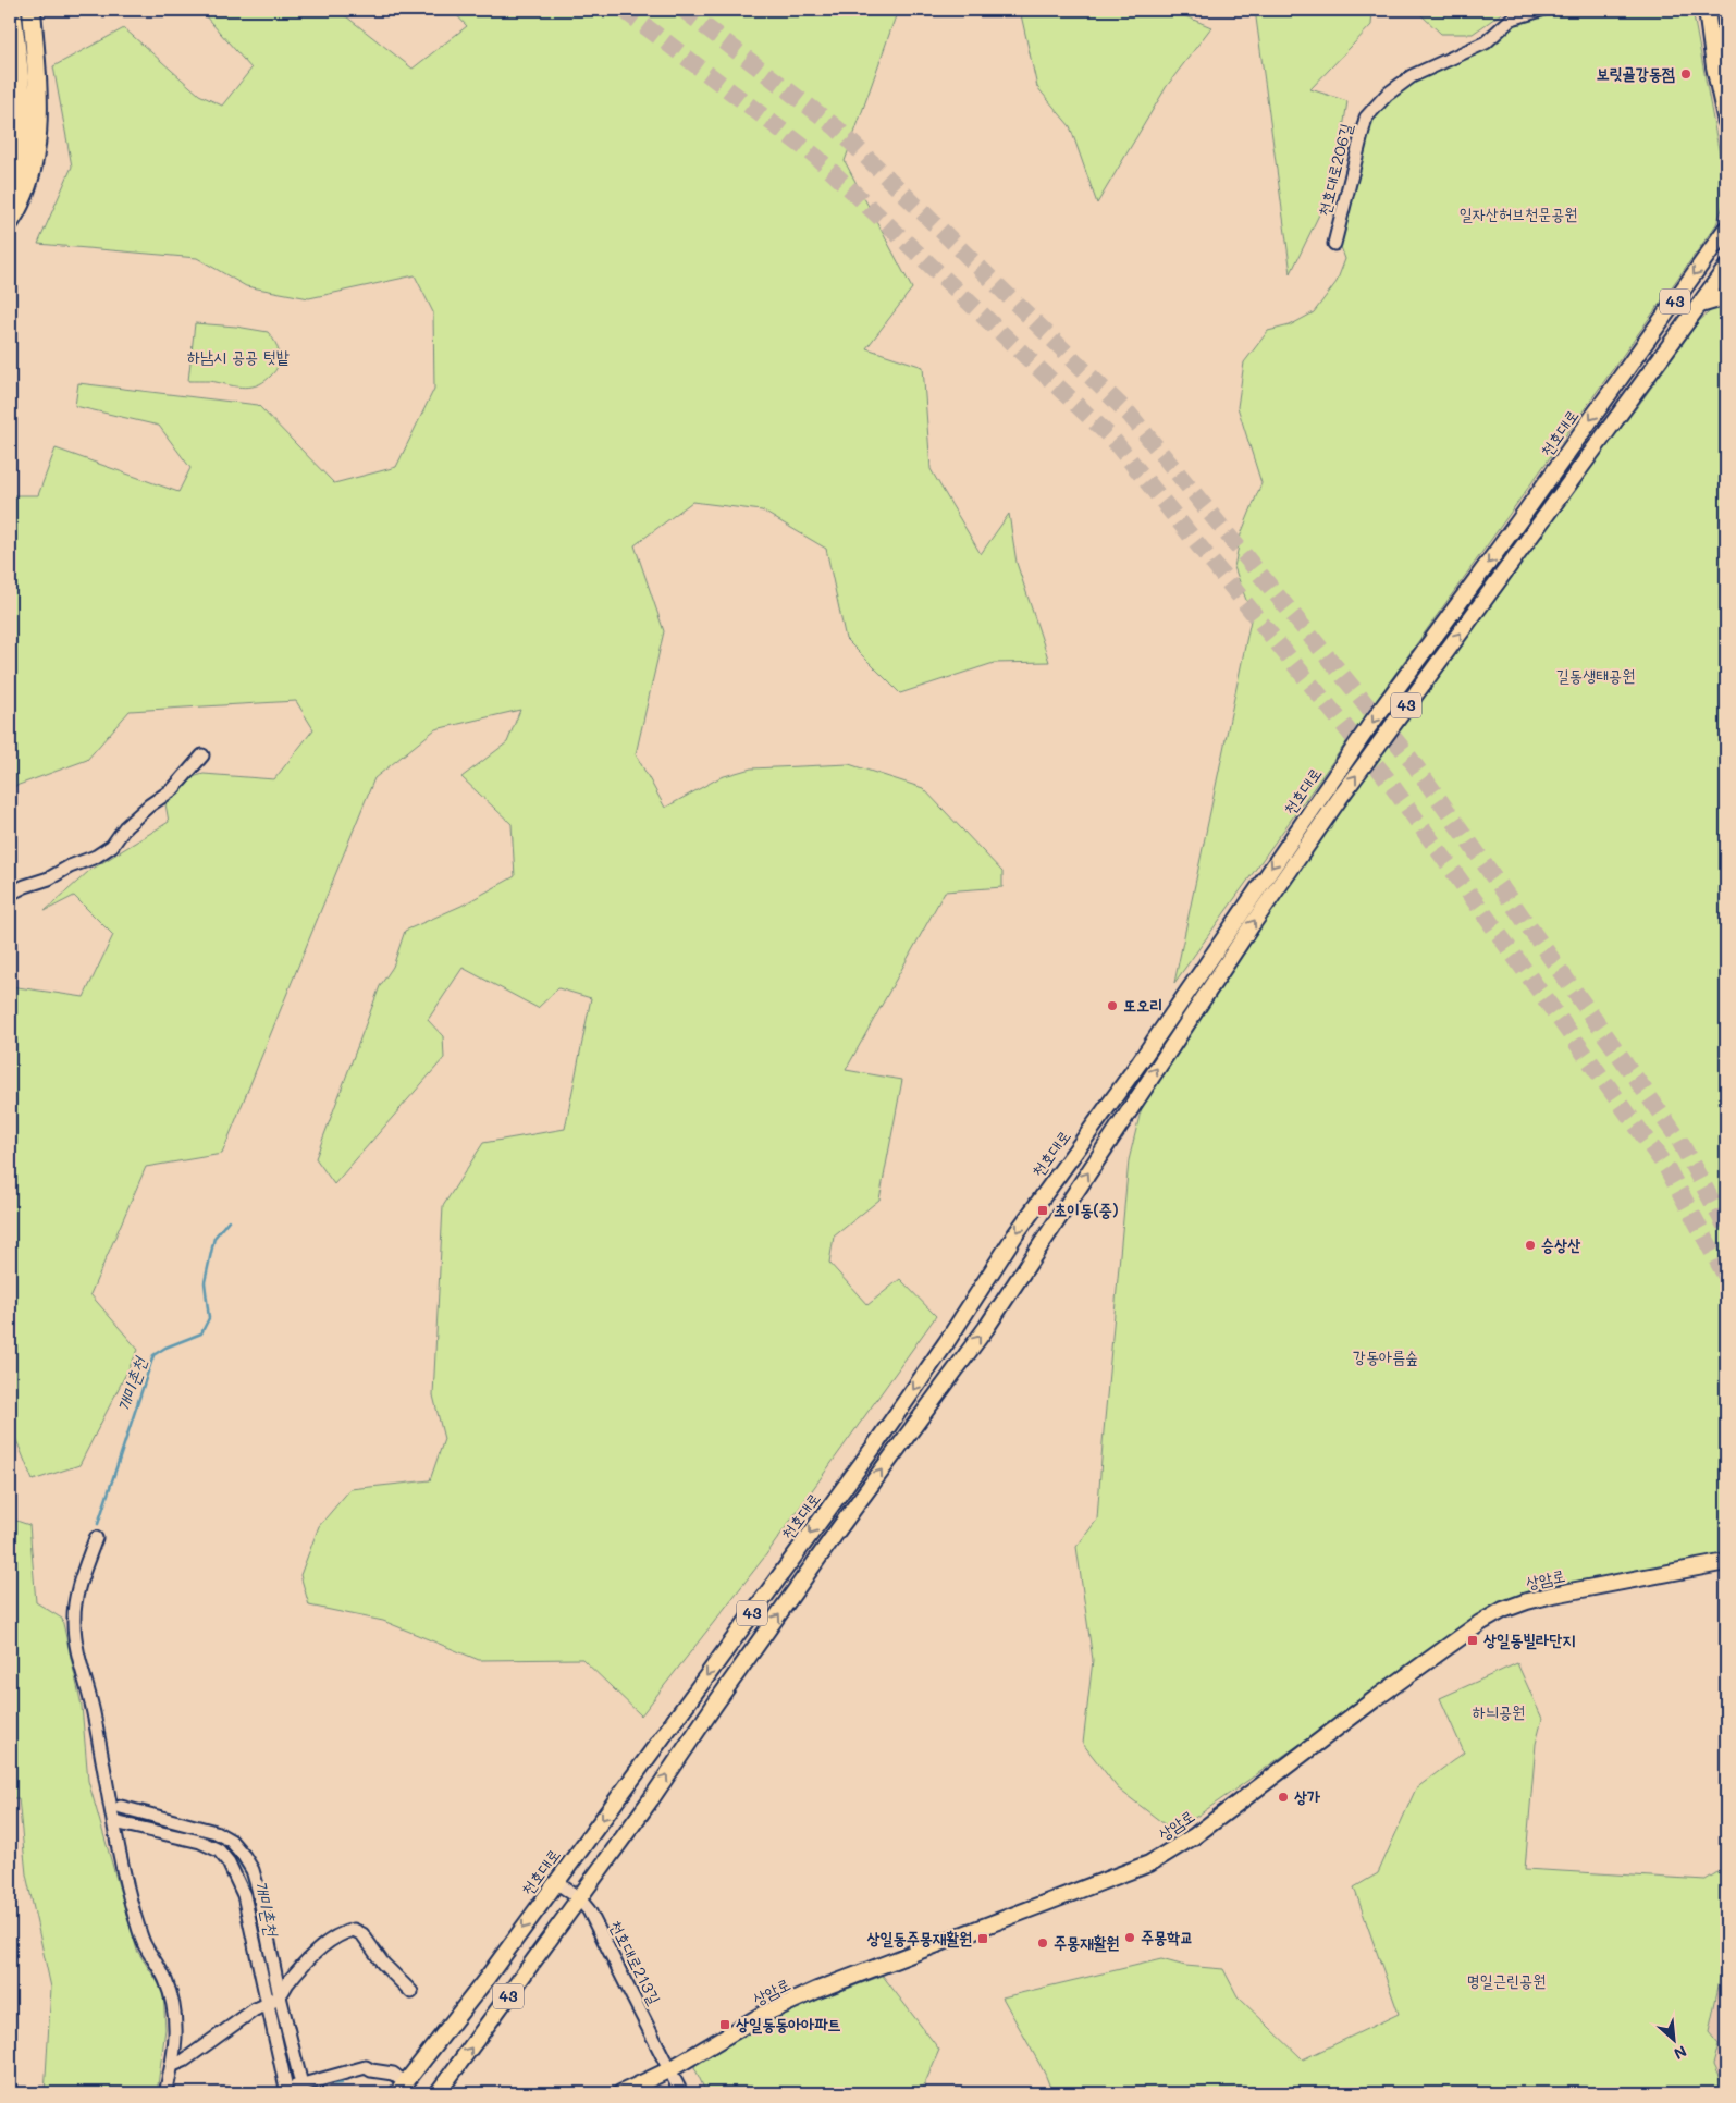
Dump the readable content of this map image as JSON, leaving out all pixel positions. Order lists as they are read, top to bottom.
{
  "streets": {
    "main road": ["43", "천호대로", "상암로"],
    "street": ["천호대로206길", "천호대로213길"]
  },
  "crossings": [
    ["천호대로", "천호대로213길"],
    ["상암로", "천호대로213길"]
  ],
  "water": ["개미촌천"],
  "parks": [
    "일자산허브천문공원",
    "하남시 공공 텃밭",
    "길동생태공원",
    "강동아름숲",
    "하늬공원",
    "명일근린공원"
  ],
  "places": {
    "other": [
      "보릿골강동점",
      "또오리",
      "승상산",
      "상가",
      "주몽학교",
      "주몽재활원"
    ],
    "transit": [
      "초이동(중)",
      "상일동빌라단지",
      "상일동주몽재활원",
      "상일동동아아파트"
    ]
  },
  "north": "bottom right"
}
